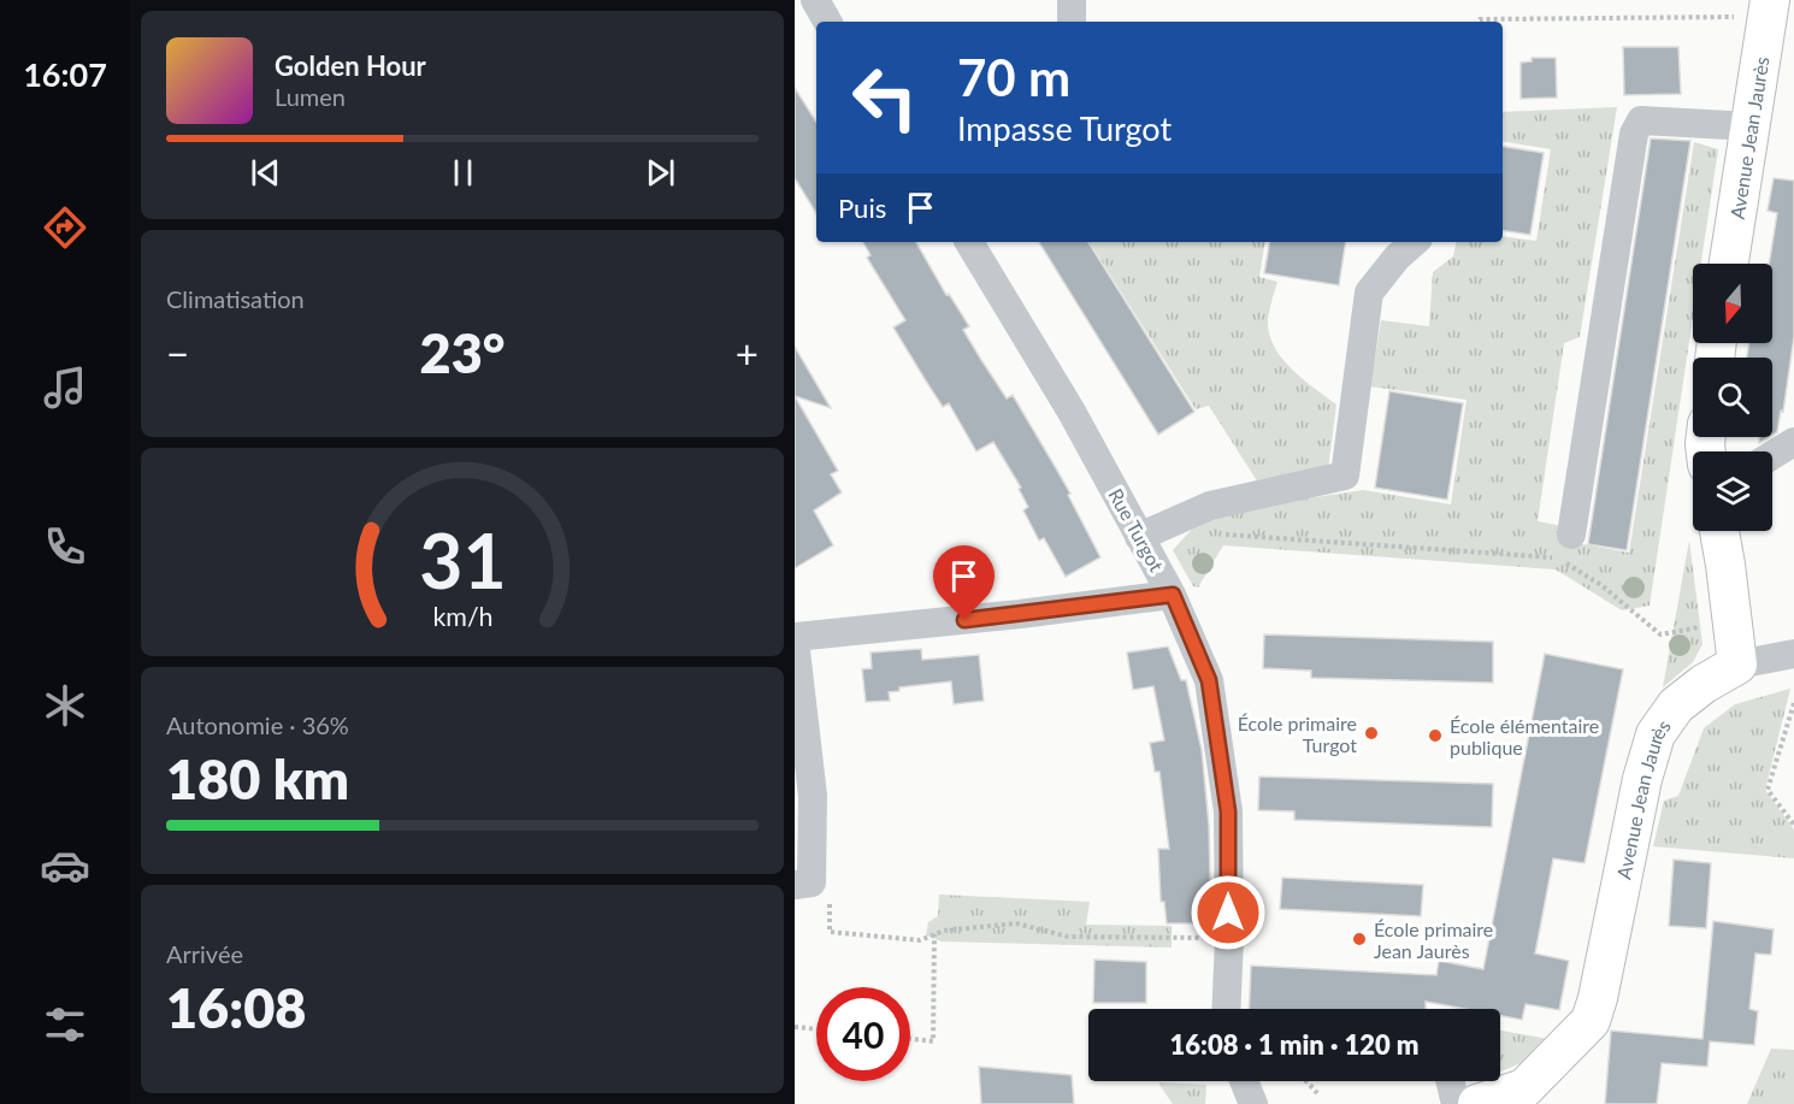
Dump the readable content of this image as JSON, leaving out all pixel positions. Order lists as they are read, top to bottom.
{
  "streets": {
    "main road": ["Avenue Jean Jaurès"],
    "street": ["Rue Turgot"]
  },
  "places": ["École primaire Turgot", "École élémentaire publique", "École primaire Jean Jaurès"],
  "north": "bottom",
  "page": {
    "tabs": "16:07",
    "turn": ["70 m", "Impasse Turgot"],
    "song": ["Golden Hour", "Lumen"],
    "then": "Puis",
    "tile": [
      "Climatisation",
      ["Autonomie · 36%", "180 km"],
      ["Arrivée", "16:08"]
    ],
    "heat": ["−", "23°", "+"],
    "limit": "40",
    "trip": "16:08 · 1 min · 120 m",
    "gauge": ["31", "km/h"]
  }
}
